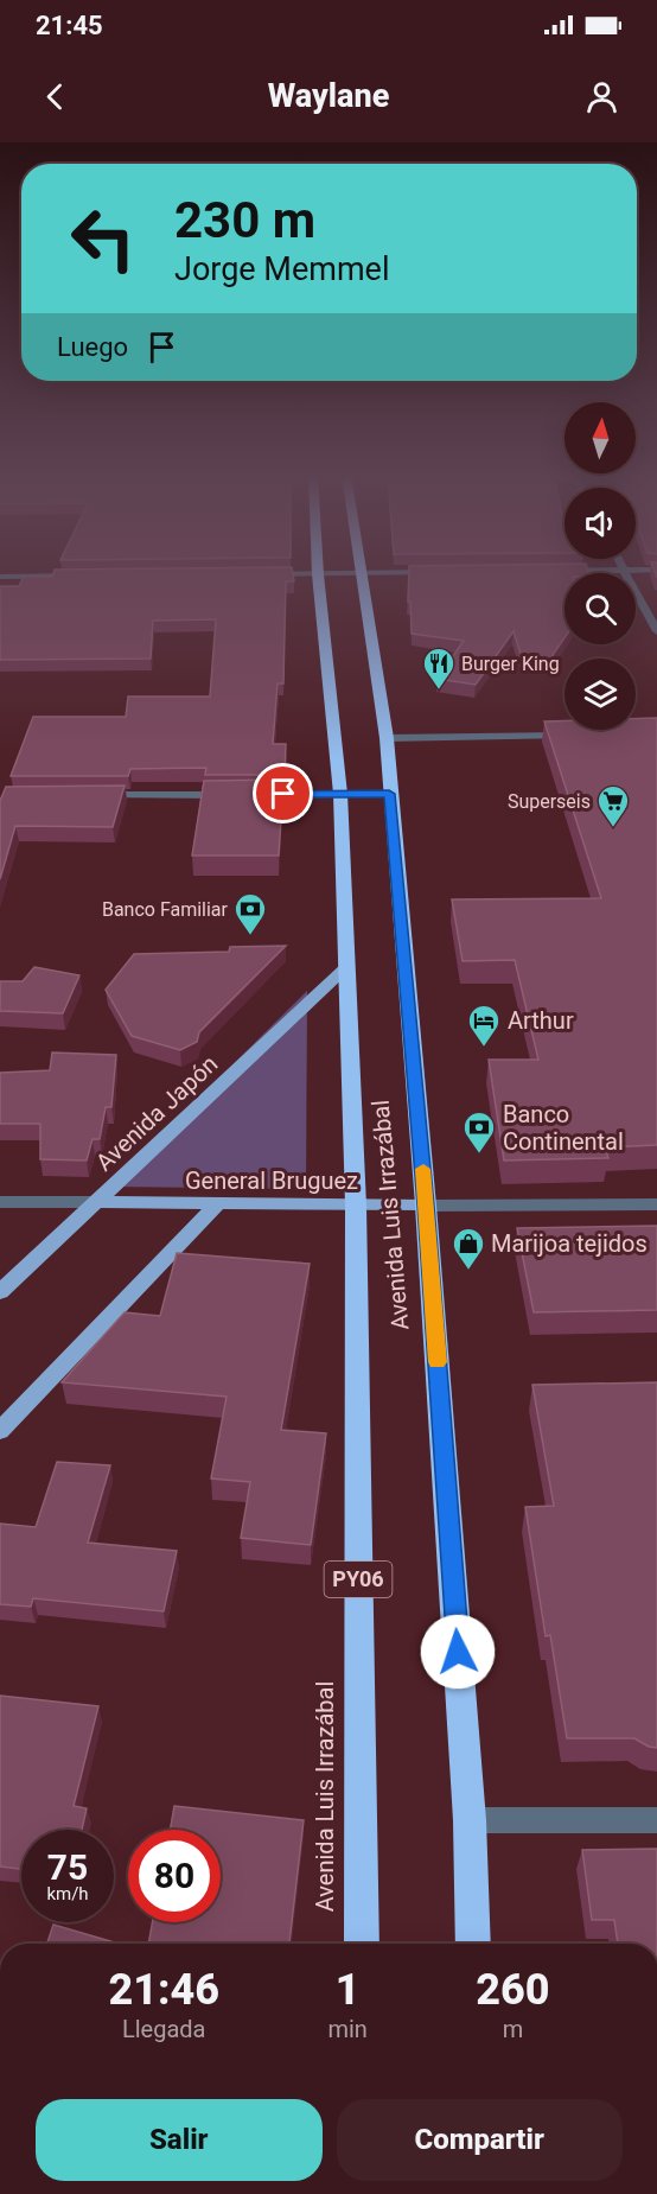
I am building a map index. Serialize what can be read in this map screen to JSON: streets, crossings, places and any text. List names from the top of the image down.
{
  "streets": {
    "highway": ["Avenida Luis Irrazábal", "PY06"],
    "main road": ["Avenida Japón", "General Bruguez"]
  },
  "crossings": [
    ["Avenida Japón", "General Bruguez"],
    ["Avenida Japón", "Avenida Luis Irrazábal"],
    ["General Bruguez", "Avenida Luis Irrazábal"],
    ["Avenida Luis Irrazábal", "PY06"]
  ],
  "places": {
    "restaurant": ["Burger King"],
    "supermarket": ["Superseis"],
    "bank": ["Banco Familiar", "Banco Continental"],
    "hotel": ["Arthur"],
    "shop": ["Marijoa tejidos"]
  },
  "north": "top",
  "page": {
    "status": "21:45",
    "header": "Waylane",
    "turn": ["230 m", "Jorge Memmel"],
    "then": "Luego",
    "speed": "75 km/h",
    "limit": "80",
    "eta": [
      "21:46",
      "Llegada",
      "1",
      "min",
      "260",
      "m"
    ],
    "buttons": ["Salir", "Compartir"]
  }
}
